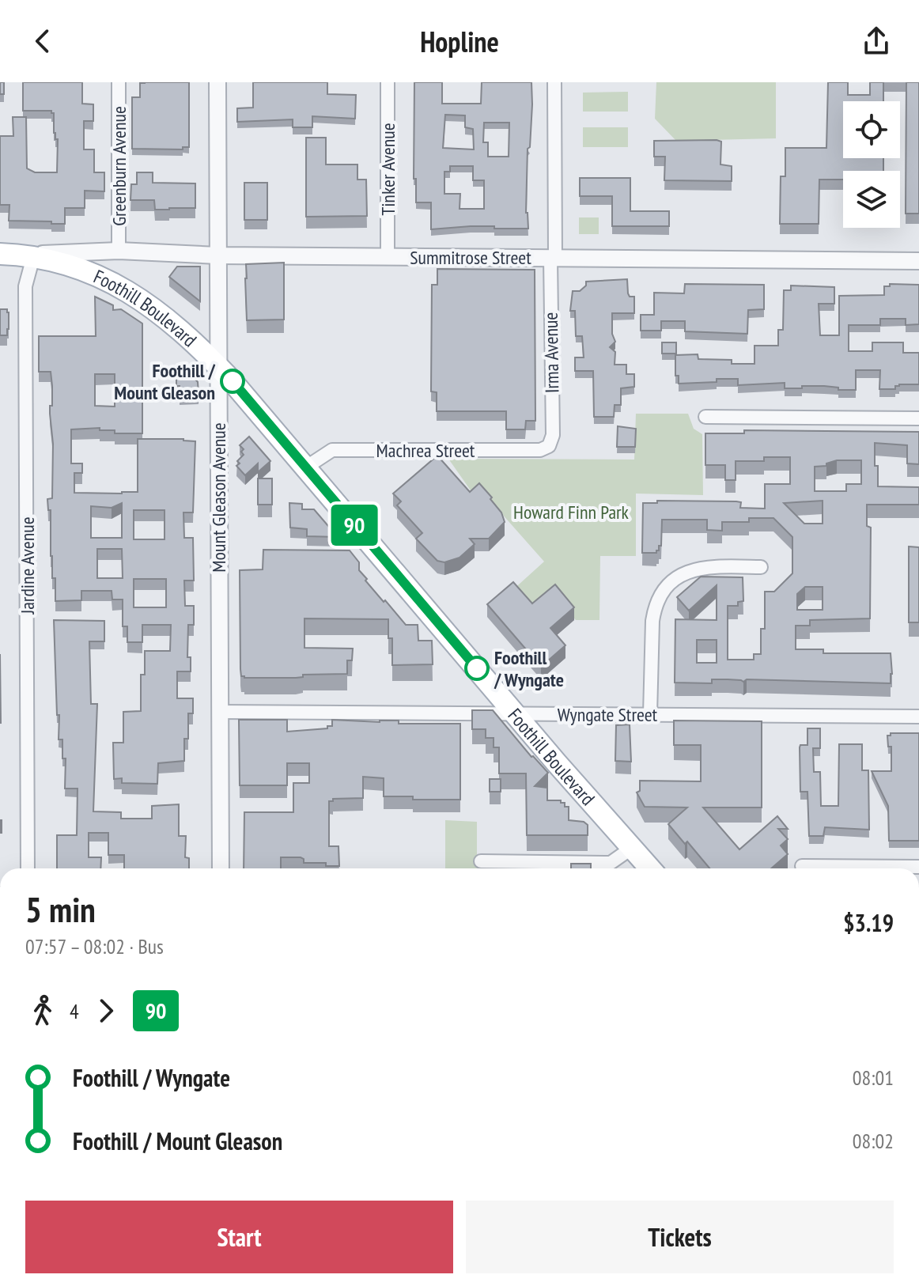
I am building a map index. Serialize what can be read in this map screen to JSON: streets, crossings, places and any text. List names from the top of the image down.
{
  "streets": {
    "main road": ["Foothill Boulevard"],
    "street": [
      "Greenburn Avenue",
      "Tinker Avenue",
      "Summitrose Street",
      "Irma Avenue",
      "Machrea Street",
      "Mount Gleason Avenue",
      "Jardine Avenue",
      "Wyngate Street"
    ]
  },
  "crossings": [
    ["Greenburn Avenue", "Summitrose Street"],
    ["Tinker Avenue", "Summitrose Street"],
    ["Summitrose Street", "Foothill Boulevard"],
    ["Summitrose Street", "Irma Avenue"],
    ["Summitrose Street", "Mount Gleason Avenue"],
    ["Summitrose Street", "Jardine Avenue"],
    ["Foothill Boulevard", "Machrea Street"],
    ["Foothill Boulevard", "Mount Gleason Avenue"],
    ["Foothill Boulevard", "Jardine Avenue"],
    ["Foothill Boulevard", "Wyngate Street"],
    ["Irma Avenue", "Machrea Street"],
    ["Mount Gleason Avenue", "Wyngate Street"]
  ],
  "parks": ["Howard Finn Park"],
  "places": ["Foothill / Mount Gleason", "Foothill / Wyngate"],
  "lines": ["bus line 90"],
  "page": {
    "header": "Hopline",
    "on_map": "90",
    "heading": ["5 min", "07:57 – 08:02 · Bus", "$3.19"],
    "legs": ["4", "90"],
    "list": [
      {
        "name": "Foothill / Wyngate",
        "value": "08:01"
      },
      {
        "name": "Foothill / Mount Gleason",
        "value": "08:02"
      }
    ],
    "buttons": ["Start", "Tickets"]
  }
}
